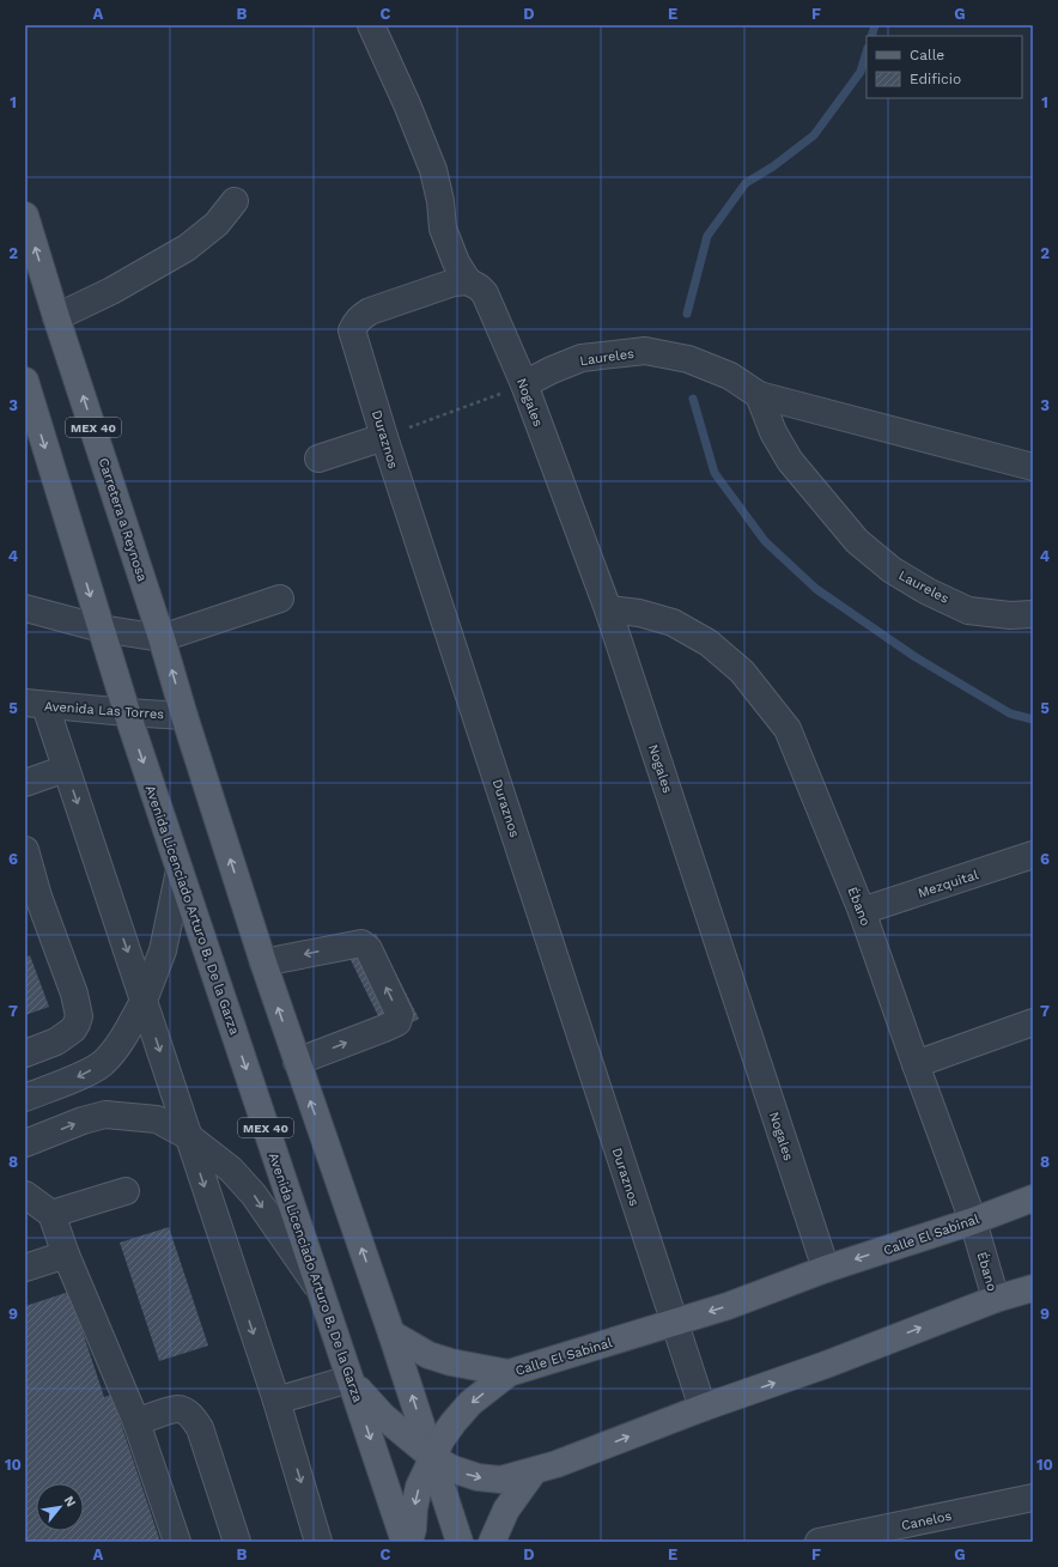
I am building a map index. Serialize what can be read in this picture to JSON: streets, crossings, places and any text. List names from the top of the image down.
{
  "streets": {
    "main road": [
      "MEX 40",
      "Carretera a Reynosa",
      "Avenida Licenciado Arturo B. De la Garza",
      "Calle El Sabinal"
    ],
    "street": [
      "Laureles",
      "Nogales",
      "Duraznos",
      "Avenida Las Torres",
      "Mezquital",
      "Ébano",
      "Canelos"
    ]
  },
  "crossings": [
    ["Laureles", "Nogales"],
    ["Nogales", "Duraznos"],
    ["Nogales", "Ébano"],
    ["Nogales", "Calle El Sabinal"],
    ["MEX 40", "Carretera a Reynosa"],
    ["MEX 40", "Avenida Las Torres"],
    ["MEX 40", "Avenida Licenciado Arturo B. De la Garza"],
    ["MEX 40", "Calle El Sabinal"],
    ["Duraznos", "Calle El Sabinal"],
    ["Carretera a Reynosa", "Avenida Las Torres"],
    ["Avenida Las Torres", "Avenida Licenciado Arturo B. De la Garza"],
    ["Mezquital", "Ébano"],
    ["Ébano", "Calle El Sabinal"]
  ],
  "legend": ["Calle", "Edificio"],
  "north": "top right",
  "grid": {
    "columns": [
      "A",
      "B",
      "C",
      "D",
      "E",
      "F",
      "G"
    ],
    "rows": [
      "1",
      "2",
      "3",
      "4",
      "5",
      "6",
      "7",
      "8",
      "9",
      "10"
    ]
  }
}
